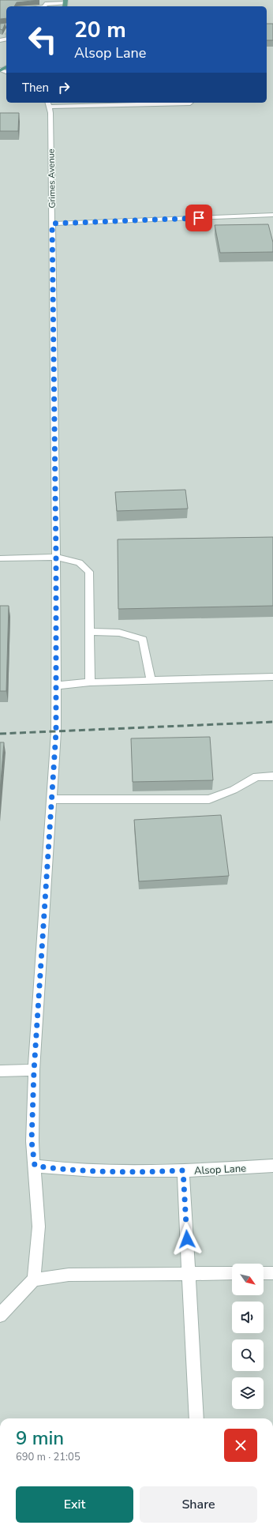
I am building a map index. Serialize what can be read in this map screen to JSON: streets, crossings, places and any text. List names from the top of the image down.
{
  "streets": {
    "street": ["Grimes Avenue", "Alsop Lane"]
  },
  "crossings": [
    ["Grimes Avenue", "Alsop Lane"]
  ],
  "north": "bottom right",
  "page": {
    "turn": ["20 m", "Alsop Lane"],
    "then": "Then",
    "heading": ["9 min", "690 m · 21:05"],
    "buttons": ["Exit", "Share"]
  }
}
